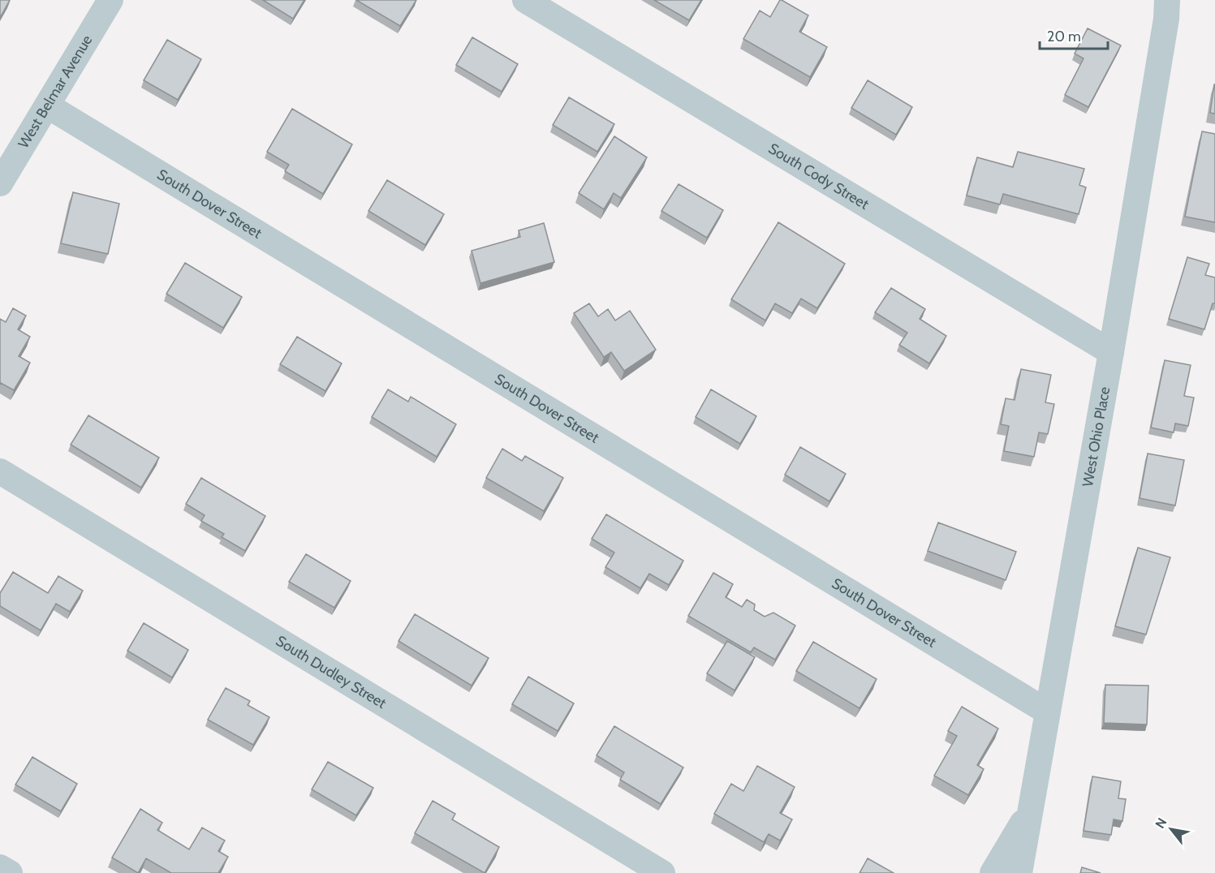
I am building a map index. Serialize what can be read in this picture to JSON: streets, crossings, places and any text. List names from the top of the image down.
{
  "streets": {
    "street": [
      "West Belmar Avenue",
      "South Cody Street",
      "South Dover Street",
      "West Ohio Place",
      "South Dudley Street"
    ]
  },
  "crossings": [
    ["West Belmar Avenue", "South Dover Street"],
    ["South Cody Street", "West Ohio Place"],
    ["South Dover Street", "West Ohio Place"]
  ],
  "scale_bar": "20 m",
  "north": "top left"
}
